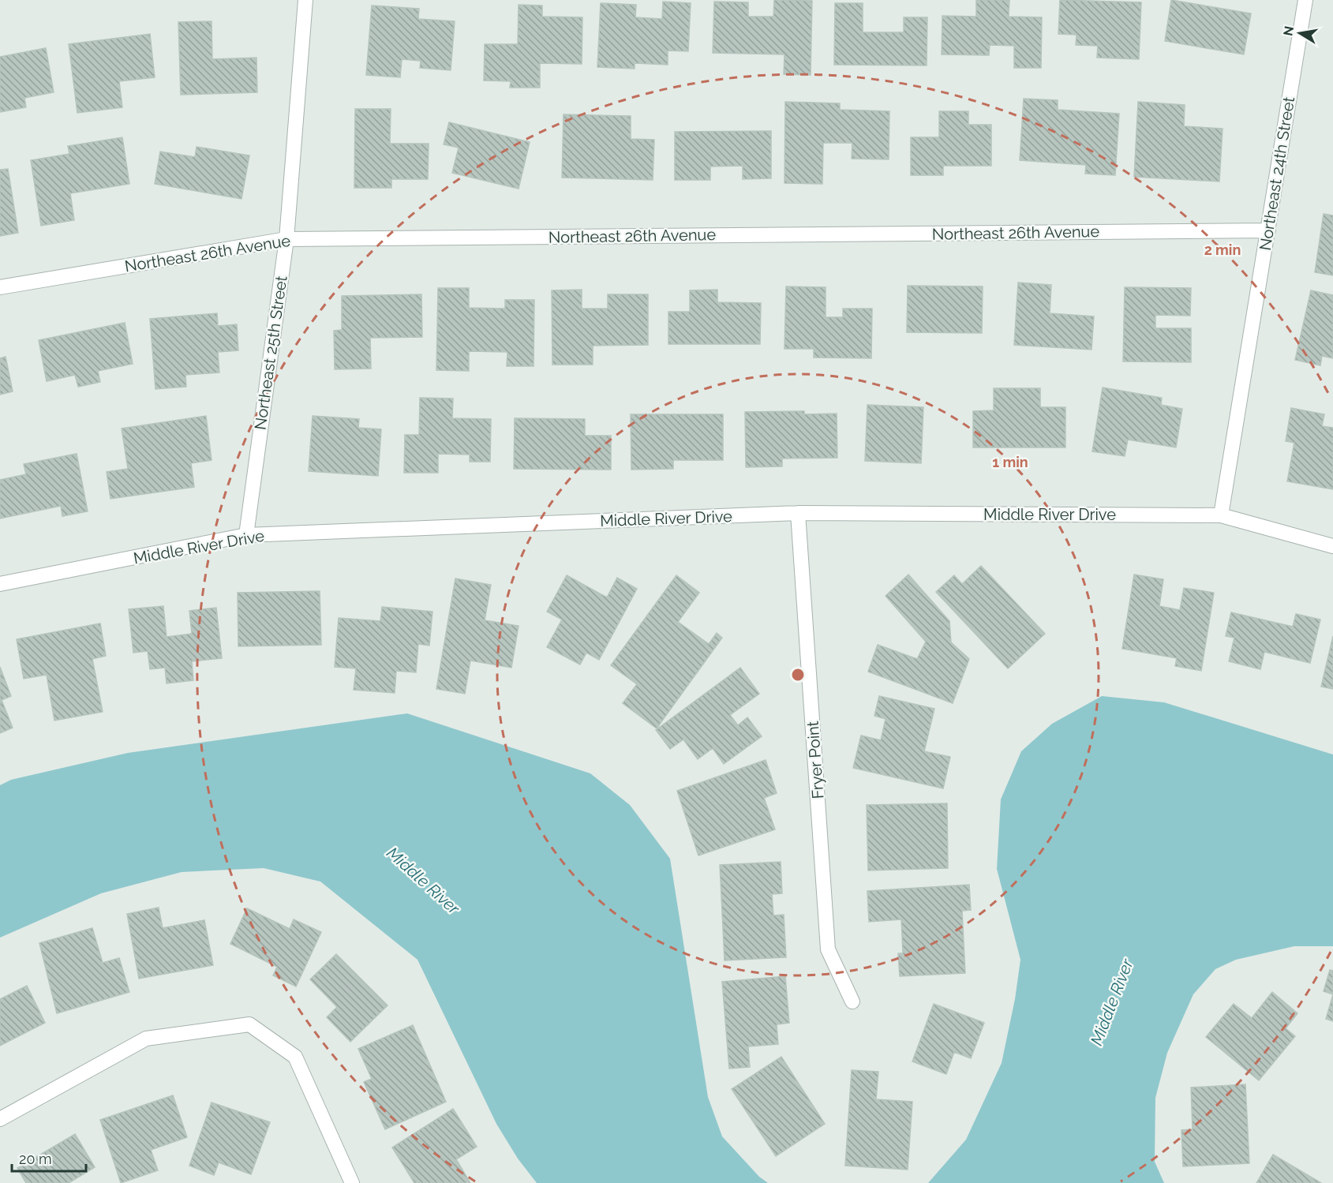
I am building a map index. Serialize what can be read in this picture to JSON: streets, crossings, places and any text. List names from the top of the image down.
{
  "streets": {
    "street": [
      "Northeast 24th Street",
      "Northeast 26th Avenue",
      "Northeast 25th Street",
      "Middle River Drive",
      "Fryer Point"
    ]
  },
  "crossings": [
    ["Northeast 24th Street", "Northeast 26th Avenue"],
    ["Northeast 24th Street", "Middle River Drive"],
    ["Northeast 26th Avenue", "Northeast 25th Street"],
    ["Northeast 25th Street", "Middle River Drive"],
    ["Middle River Drive", "Fryer Point"]
  ],
  "water": ["Middle River"],
  "scale_bar": "20 m",
  "north": "left",
  "rings": ["2 min", "1 min"]
}
